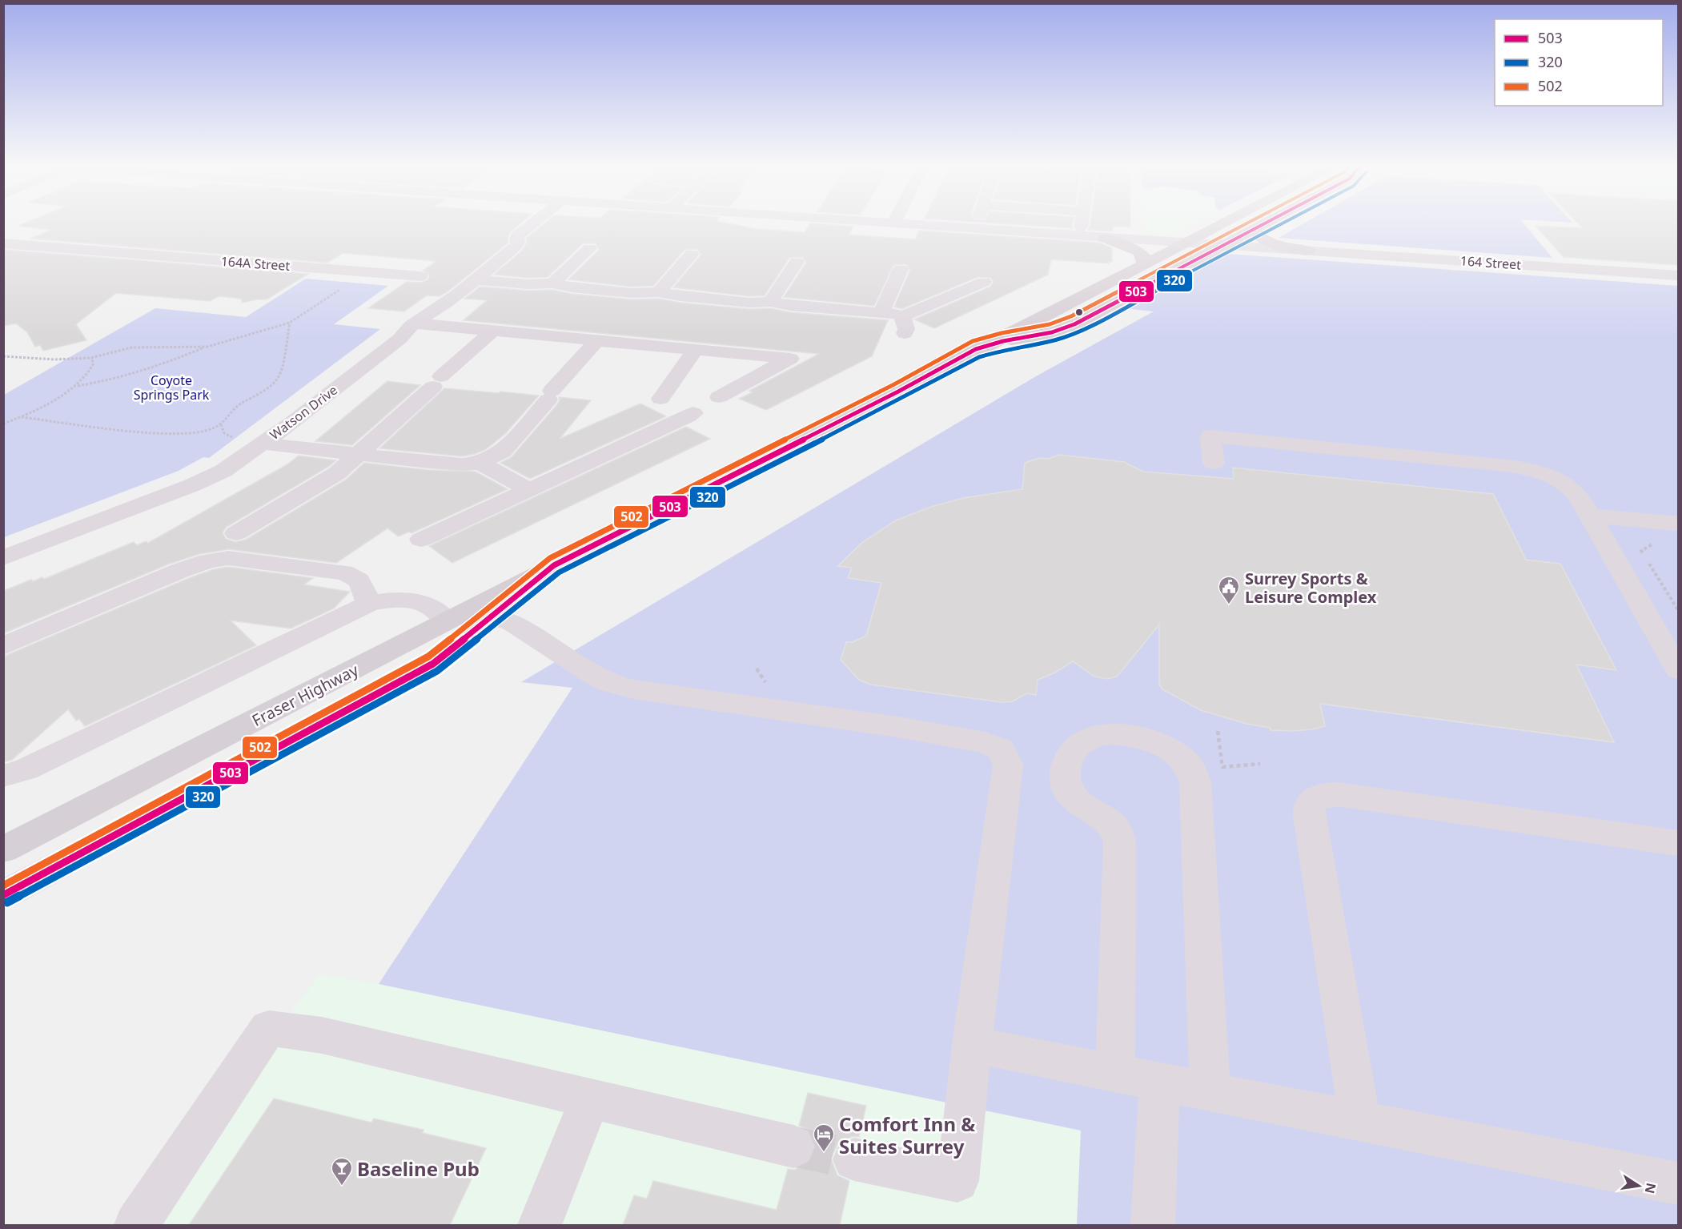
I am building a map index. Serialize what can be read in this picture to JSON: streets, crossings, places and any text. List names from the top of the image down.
{
  "streets": {
    "main road": ["Fraser Highway"],
    "street": ["164 Street", "164A Street", "Watson Drive"]
  },
  "crossings": [
    ["164 Street", "Fraser Highway"]
  ],
  "parks": ["Coyote Springs Park"],
  "places": {
    "public building": ["Surrey Sports & Leisure Complex"],
    "hotel": ["Comfort Inn & Suites Surrey"],
    "bar": ["Baseline Pub"]
  },
  "lines": ["transit line 503", "transit line 320", "transit line 502"],
  "legend": ["503", "320", "502"],
  "north": "right"
}
